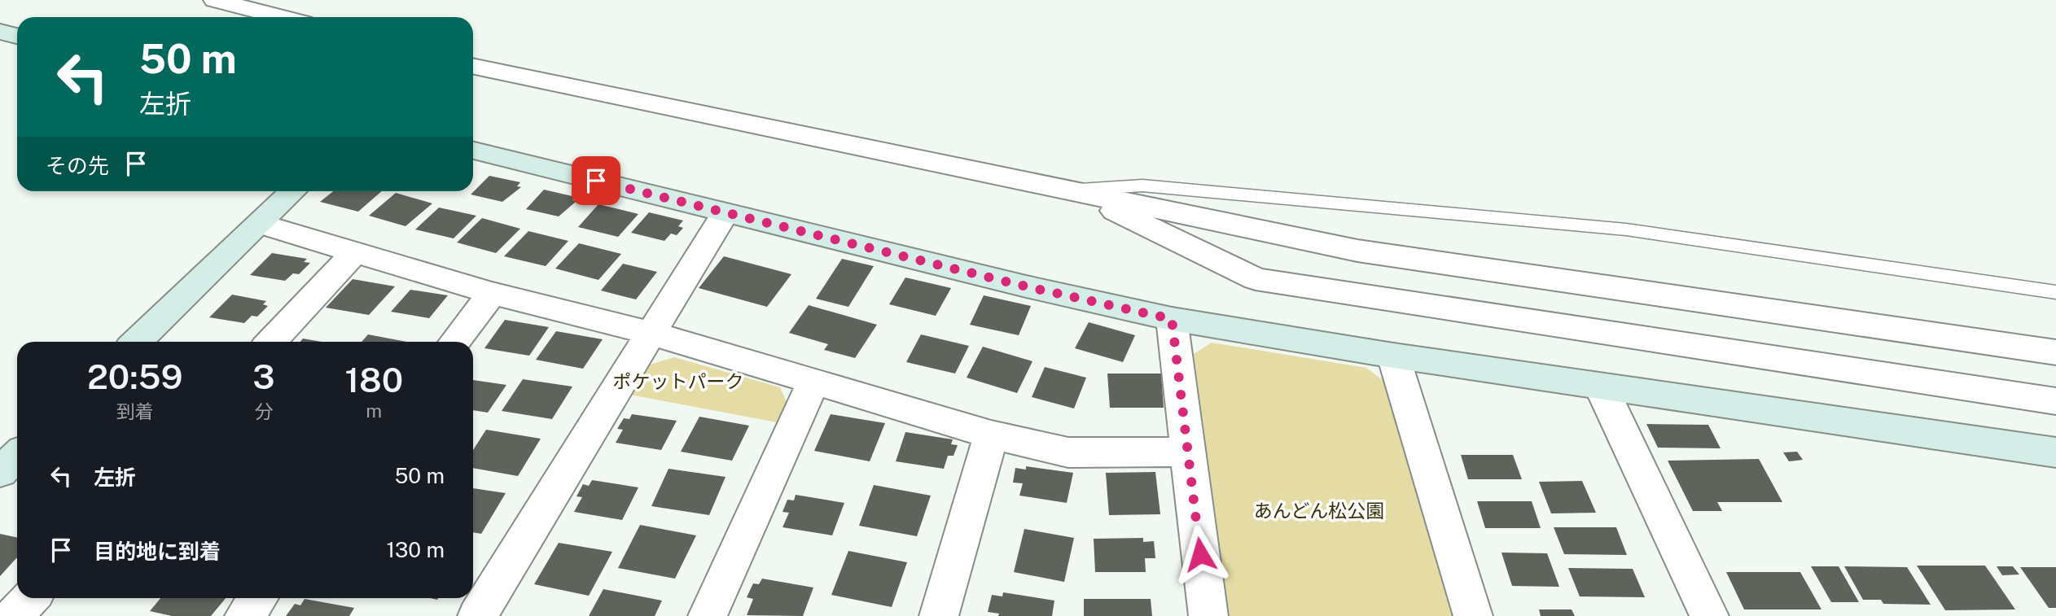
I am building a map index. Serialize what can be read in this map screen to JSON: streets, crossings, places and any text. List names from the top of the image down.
{
  "parks": ["ポケットパーク", "あんどん松公園"],
  "page": {
    "turn": ["50 m", "左折"],
    "then": "その先",
    "eta": [
      "20:59",
      "到着",
      "3",
      "分",
      "180",
      "m"
    ],
    "list": [
      {
        "name": "左折",
        "value": "50 m"
      },
      {
        "name": "目的地に到着",
        "value": "130 m"
      }
    ]
  }
}
